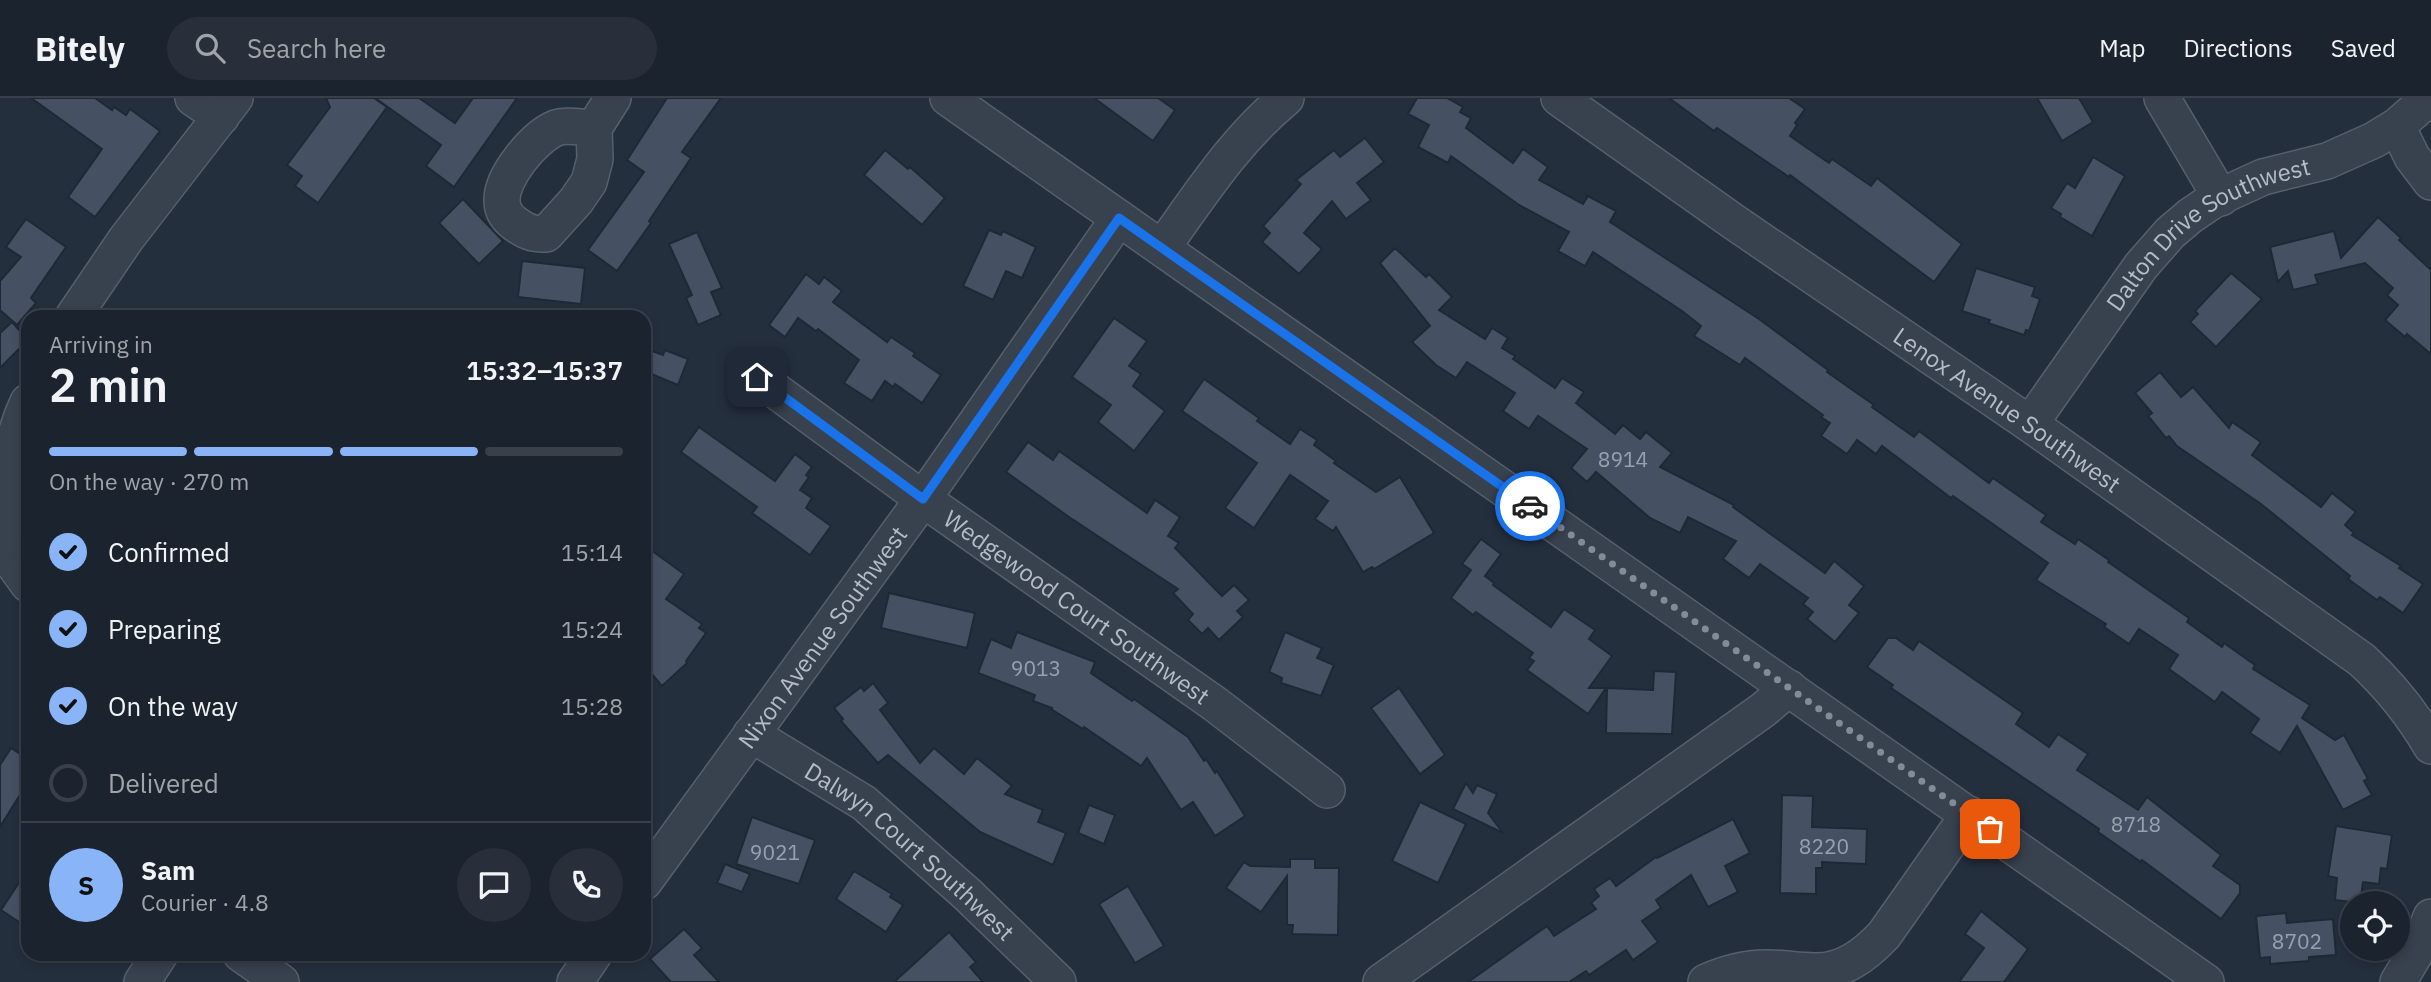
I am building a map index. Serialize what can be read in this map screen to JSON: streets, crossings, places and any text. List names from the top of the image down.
{
  "streets": {
    "street": [
      "Dalton Drive Southwest",
      "Lenox Avenue Southwest",
      "Wedgewood Court Southwest",
      "Nixon Avenue Southwest",
      "Dalwyn Court Southwest"
    ]
  },
  "crossings": [
    ["Dalton Drive Southwest", "Lenox Avenue Southwest"],
    ["Wedgewood Court Southwest", "Nixon Avenue Southwest"],
    ["Nixon Avenue Southwest", "Dalwyn Court Southwest"]
  ],
  "house_numbers": [
    "8914",
    "9013",
    "8718",
    "8220",
    "9021",
    "8702"
  ],
  "page": {
    "header": "Bitely",
    "search": "Search here",
    "nav": ["Map", "Directions", "Saved"],
    "heading": ["2 min", "Arriving in", "15:32–15:37"],
    "panel": ["Sam", "Courier · 4.8"],
    "bar": "On the way · 270 m",
    "list": [
      ["Confirmed", "15:14"],
      ["Preparing", "15:24"],
      ["On the way", "15:28"],
      "Delivered"
    ],
    "round": "S"
  }
}
